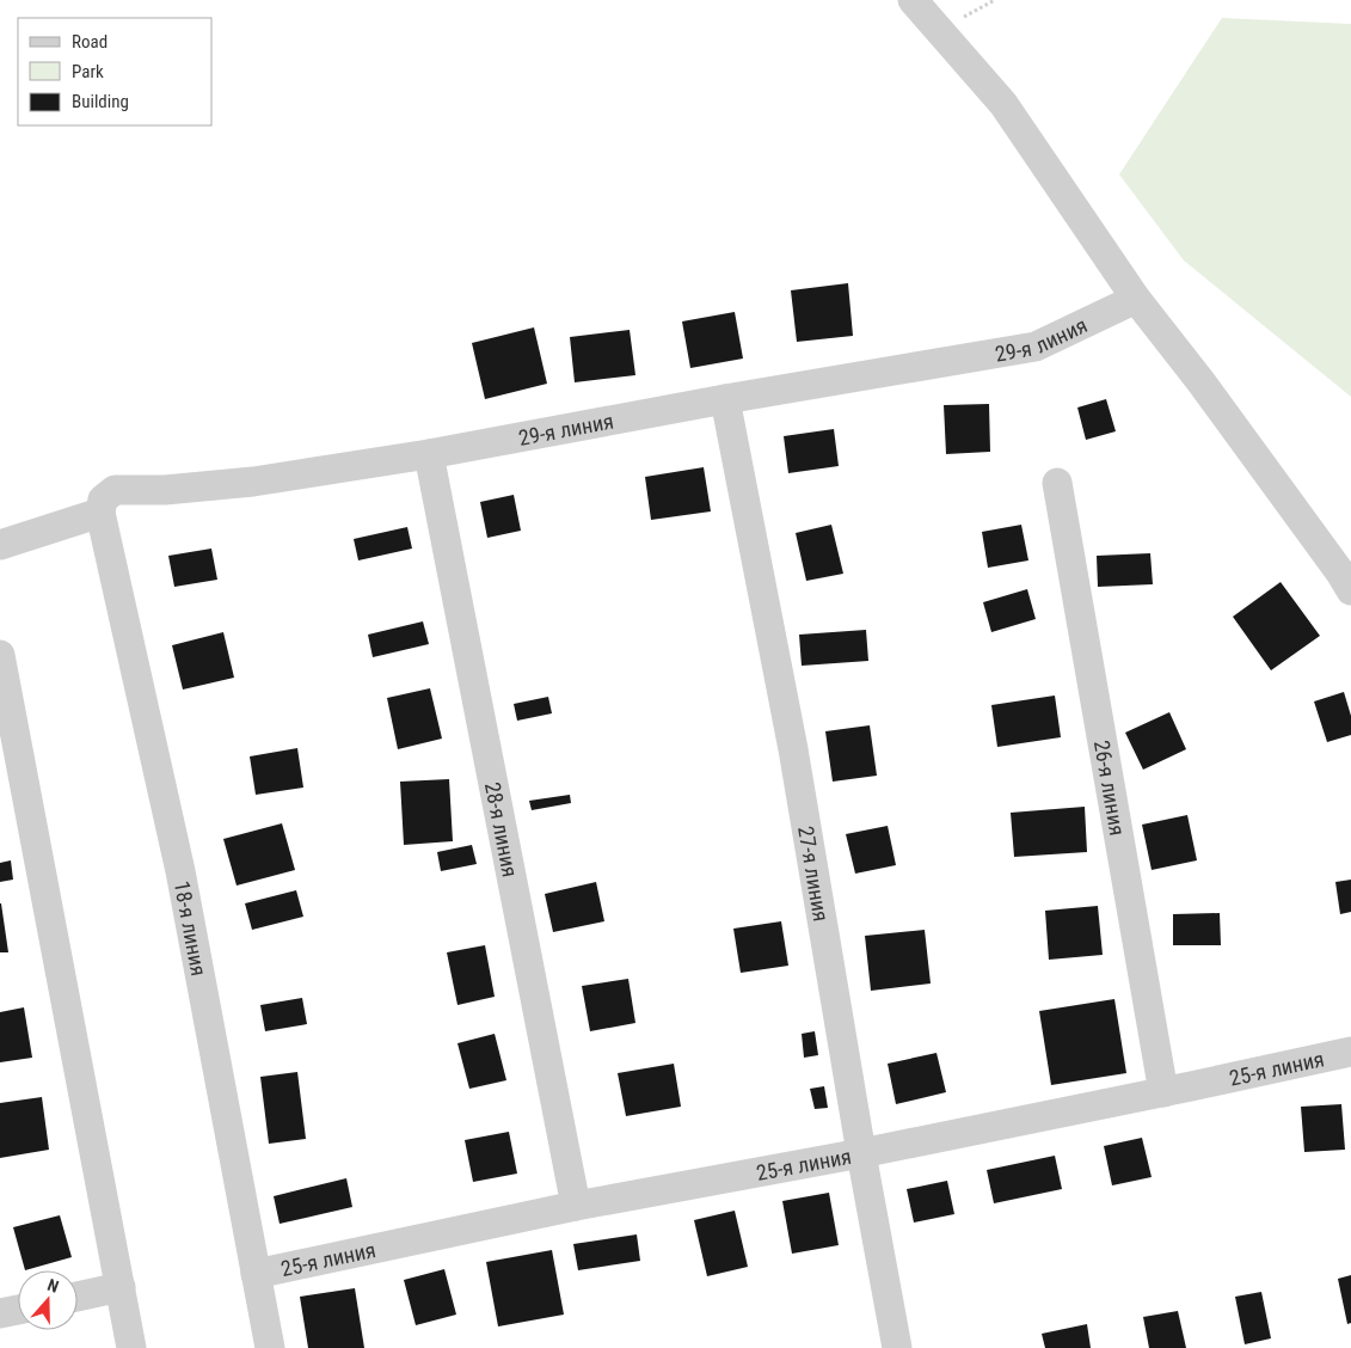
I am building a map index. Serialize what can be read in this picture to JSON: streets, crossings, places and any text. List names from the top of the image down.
{
  "streets": {
    "street": [
      "29-я линия",
      "26-я линия",
      "28-я линия",
      "27-я линия",
      "18-я линия",
      "25-я линия"
    ]
  },
  "crossings": [
    ["29-я линия", "28-я линия"],
    ["29-я линия", "27-я линия"],
    ["29-я линия", "18-я линия"],
    ["26-я линия", "25-я линия"],
    ["28-я линия", "25-я линия"],
    ["27-я линия", "25-я линия"],
    ["18-я линия", "25-я линия"]
  ],
  "legend": ["Road", "Park", "Building"],
  "north": "top"
}
